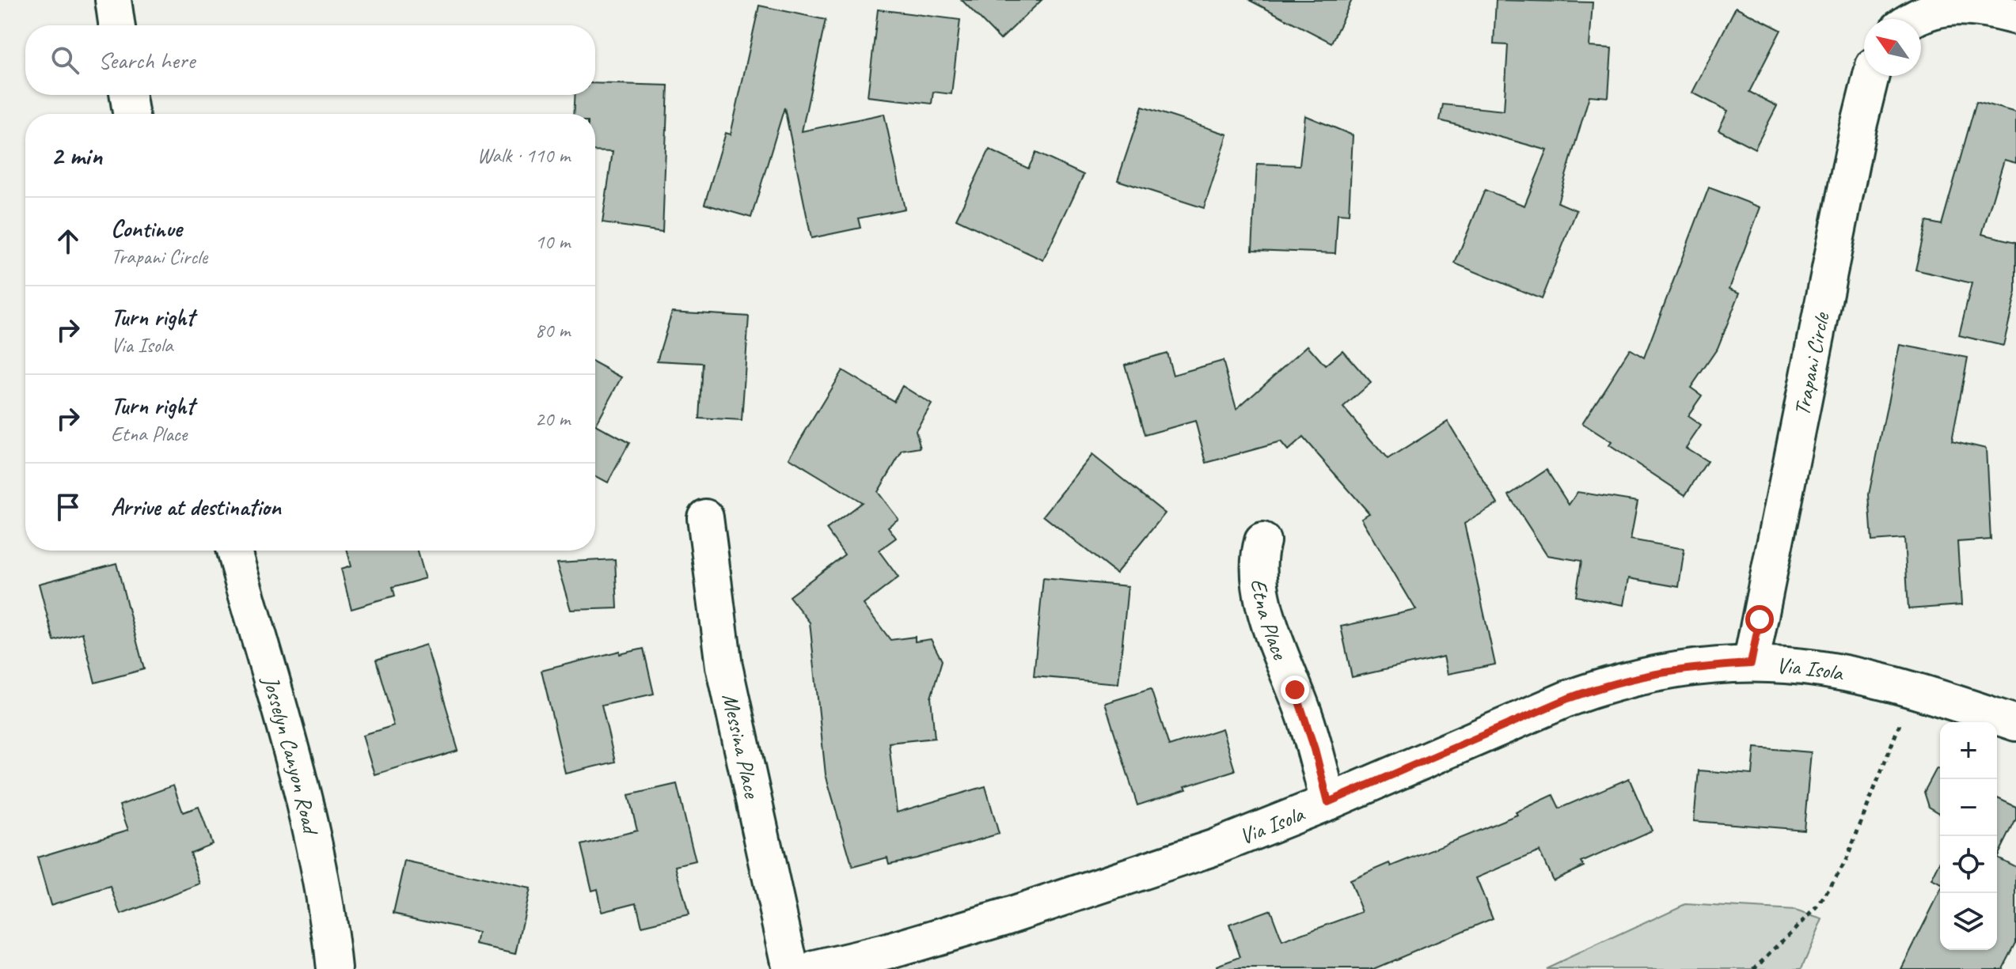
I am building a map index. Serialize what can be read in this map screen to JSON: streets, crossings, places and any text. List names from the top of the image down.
{
  "streets": {
    "street": [
      "Trapani Circle",
      "Etna Place",
      "Via Isola",
      "Messina Place",
      "Josselyn Canyon Road"
    ]
  },
  "crossings": [
    ["Trapani Circle", "Via Isola"],
    ["Etna Place", "Via Isola"]
  ],
  "north": "top left",
  "page": {
    "search": "Search here",
    "heading": ["2 min", "Walk · 110 m"],
    "list": [
      ["Continue", "Trapani Circle", "10 m"],
      ["Turn right", "Via Isola", "80 m"],
      ["Turn right", "Etna Place", "20 m"],
      "Arrive at destination"
    ],
    "map_buttons": ["+", "−"]
  }
}
